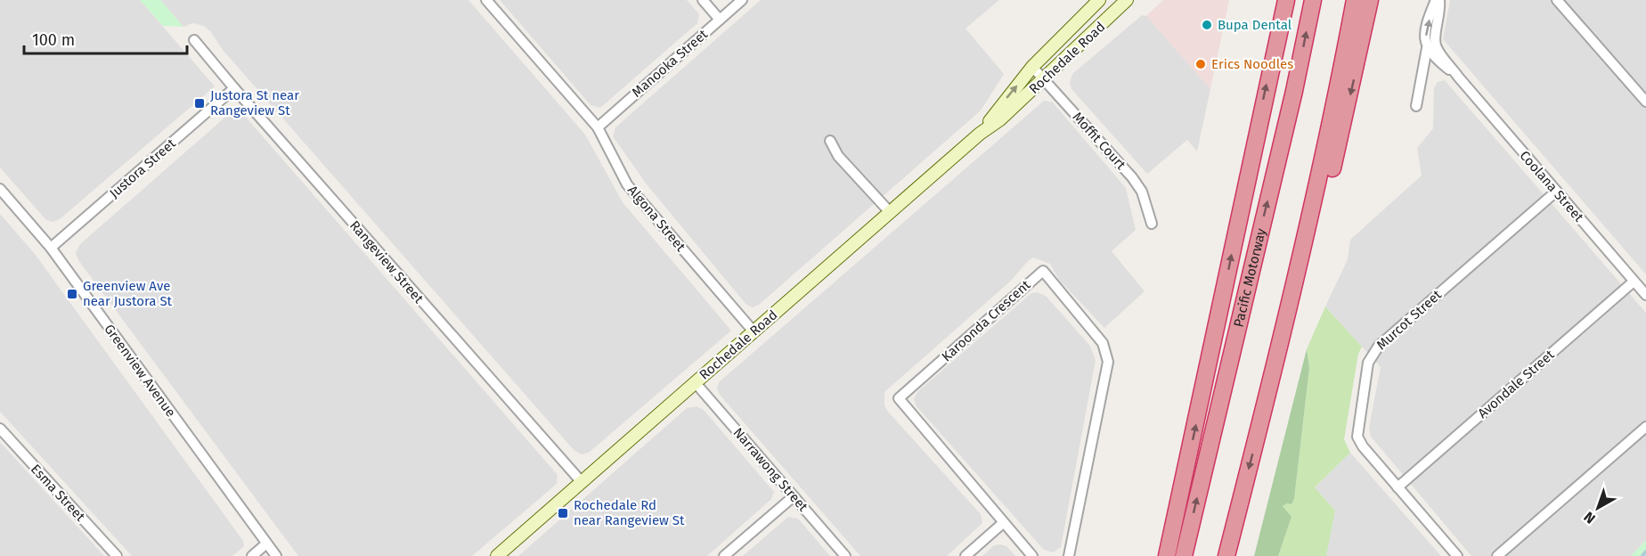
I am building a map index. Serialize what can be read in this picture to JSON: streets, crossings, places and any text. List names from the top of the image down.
{
  "streets": {
    "highway": ["Pacific Motorway"],
    "main road": ["Rochedale Road"],
    "street": [
      "Manooka Street",
      "Moffit Court",
      "Justora Street",
      "Coolana Street",
      "Algona Street",
      "Rangeview Street",
      "Murcot Street",
      "Karoonda Crescent",
      "Greenview Avenue",
      "Avondale Street",
      "Narrawong Street",
      "Esma Street"
    ]
  },
  "crossings": [
    ["Rochedale Road", "Moffit Court"],
    ["Rochedale Road", "Algona Street"],
    ["Rochedale Road", "Rangeview Street"],
    ["Rochedale Road", "Narrawong Street"],
    ["Manooka Street", "Algona Street"],
    ["Justora Street", "Rangeview Street"],
    ["Justora Street", "Greenview Avenue"],
    ["Coolana Street", "Murcot Street"],
    ["Coolana Street", "Avondale Street"],
    ["Murcot Street", "Avondale Street"]
  ],
  "places": {
    "other": ["Bupa Dental", "Erics Noodles"],
    "transit": ["Justora St near Rangeview St", "Greenview Ave near Justora St", "Rochedale Rd near Rangeview St"]
  },
  "scale_bar": "100 m",
  "north": "bottom left"
}
